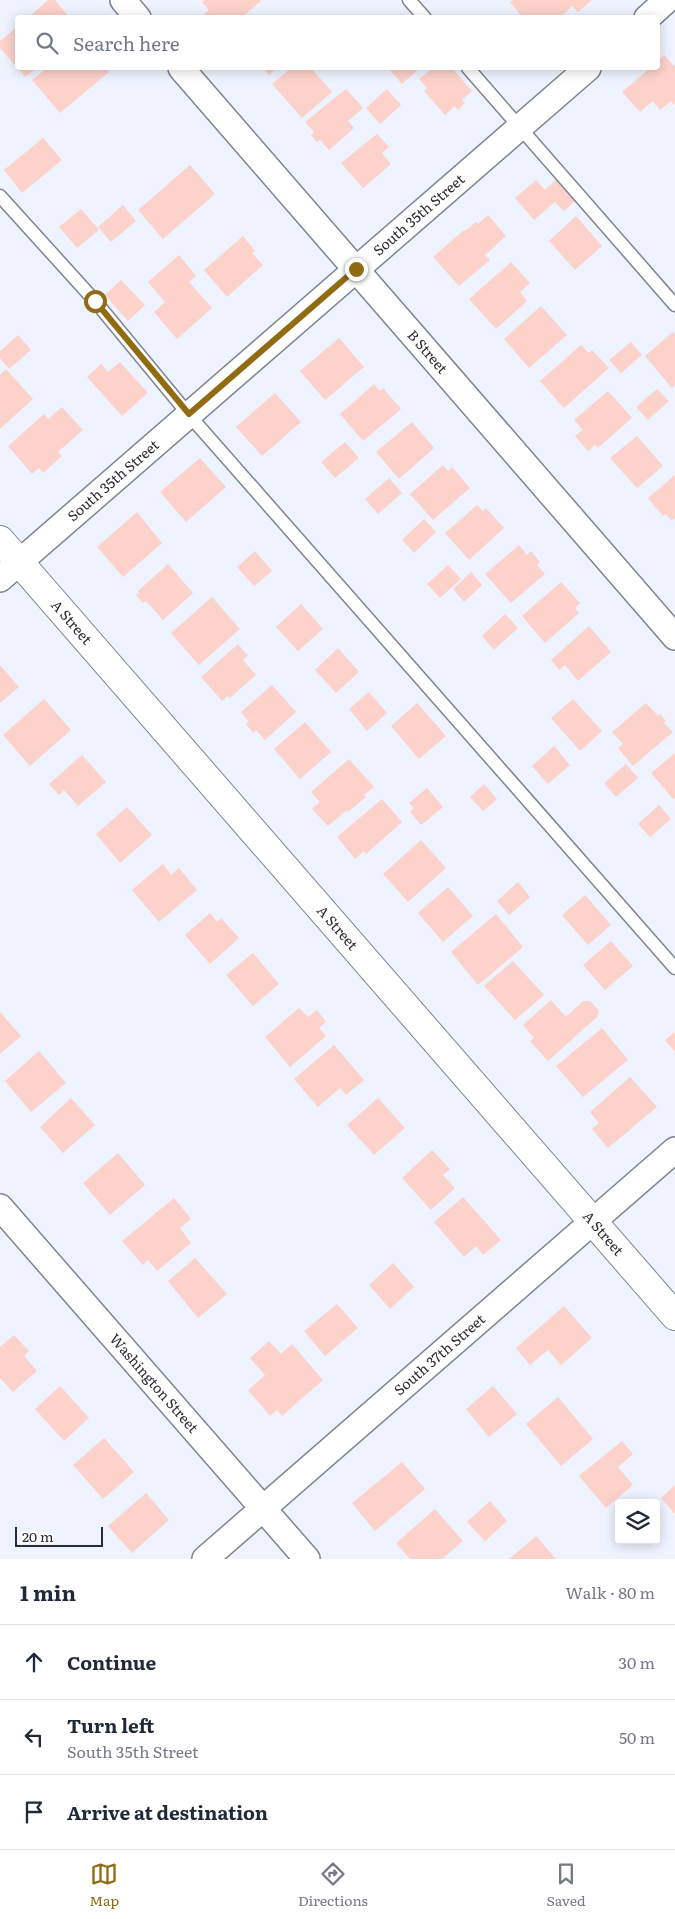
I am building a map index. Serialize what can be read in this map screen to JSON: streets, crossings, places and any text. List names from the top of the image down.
{
  "streets": {
    "main road": ["A Street"],
    "street": [
      "South 35th Street",
      "B Street",
      "South 37th Street",
      "Washington Street"
    ]
  },
  "crossings": [
    ["South 35th Street", "B Street"],
    ["South 35th Street", "A Street"],
    ["A Street", "South 37th Street"],
    ["South 37th Street", "Washington Street"]
  ],
  "scale_bar": "20 m",
  "page": {
    "search": "Search here",
    "scale": "20 m",
    "heading": ["1 min", "Walk · 80 m"],
    "list": [
      ["Continue", "30 m"],
      ["Turn left", "South 35th Street", "50 m"],
      "Arrive at destination"
    ],
    "nav": ["Map", "Directions", "Saved"]
  }
}
